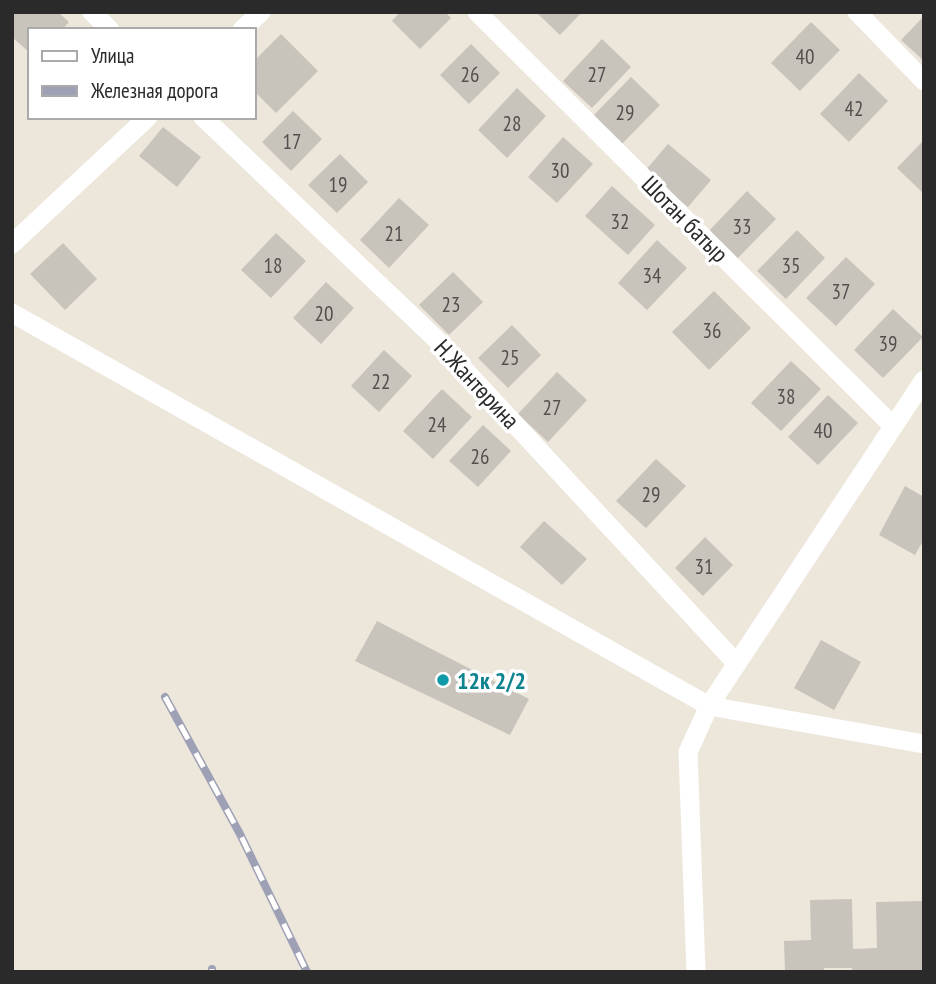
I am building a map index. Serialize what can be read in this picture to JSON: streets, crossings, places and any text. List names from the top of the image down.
{
  "streets": {
    "street": ["Шотан батыр", "Н.Жантөрина"]
  },
  "places": ["12к 2/2"],
  "house_numbers": [
    "40",
    "26",
    "27",
    "42",
    "29",
    "28",
    "17",
    "30",
    "19",
    "32",
    "33",
    "21",
    "18",
    "35",
    "34",
    "37",
    "23",
    "20",
    "36",
    "39",
    "25",
    "22",
    "38",
    "27",
    "24",
    "40",
    "26",
    "29",
    "31"
  ],
  "legend": ["Улица", "Железная дорога"]
}
